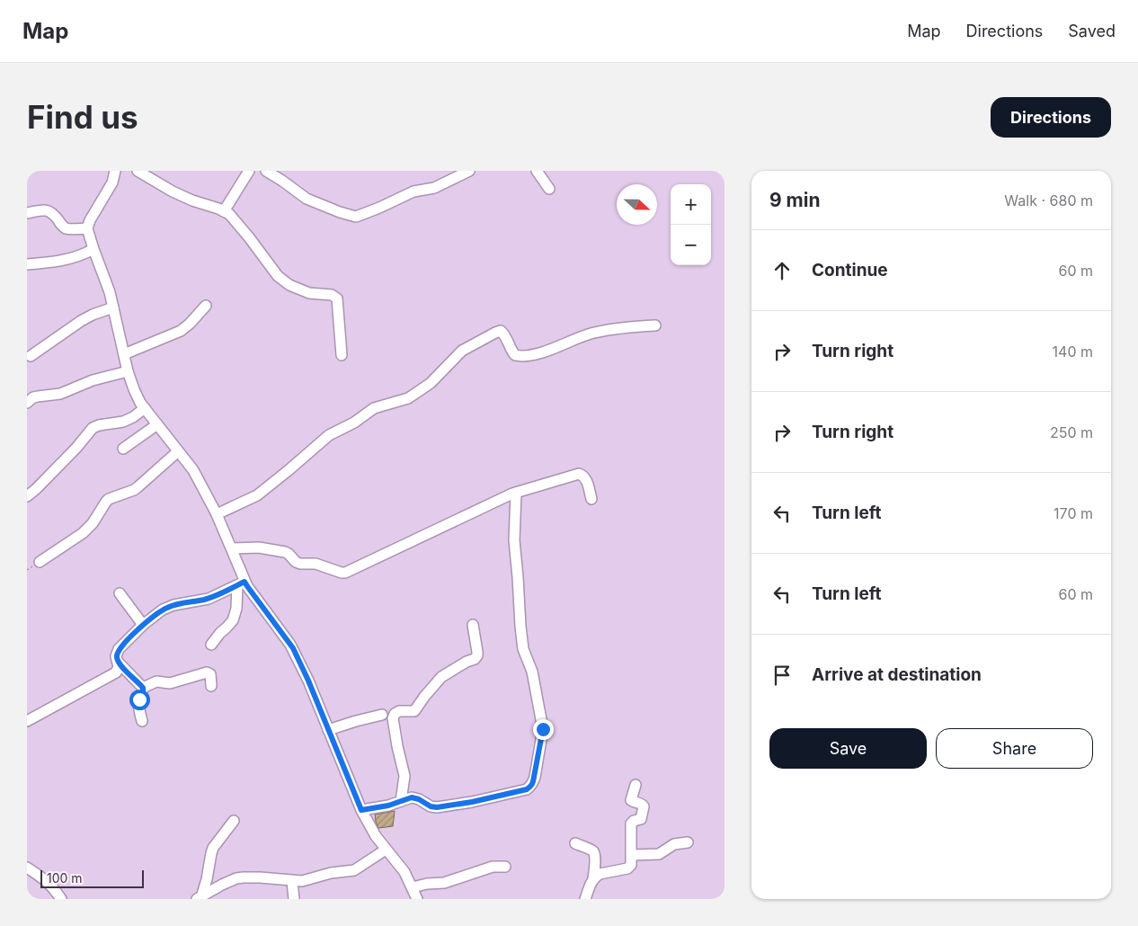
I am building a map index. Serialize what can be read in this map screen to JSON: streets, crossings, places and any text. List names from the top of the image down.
{
  "scale_bar": "100 m",
  "north": "right",
  "page": {
    "header": "Map",
    "nav": ["Map", "Directions", "Saved"],
    "buttons": [
      "Directions",
      ["Save", "Share"]
    ],
    "title": "Find us",
    "heading": ["9 min", "Walk · 680 m"],
    "map_buttons": ["+", "−"],
    "list": [
      ["Continue", "60 m"],
      ["Turn right", "140 m"],
      ["Turn right", "250 m"],
      ["Turn left", "170 m"],
      ["Turn left", "60 m"],
      "Arrive at destination"
    ],
    "scale": "100 m"
  }
}
